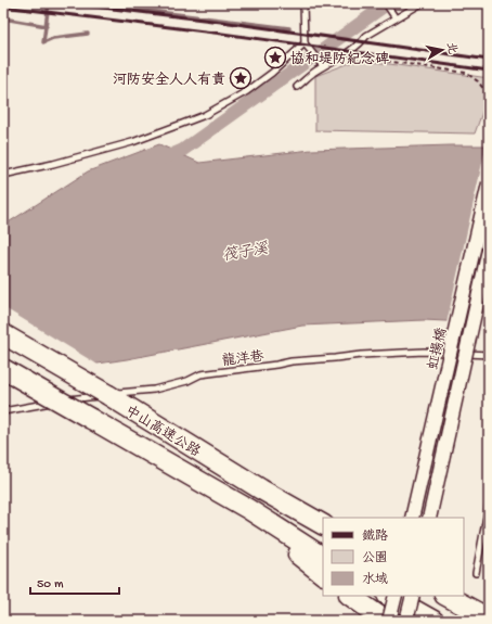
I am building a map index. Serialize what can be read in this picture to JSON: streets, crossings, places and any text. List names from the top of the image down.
{
  "streets": {
    "highway": ["中山高速公路"],
    "street": ["虹揚橋"],
    "lane": ["龍洋巷"]
  },
  "water": ["筏子溪"],
  "places": {
    "place": ["協和堤防紀念碑", "河防安全人人有責"]
  },
  "legend": ["鐵路", "公園", "水域"],
  "scale_bar": "50 m",
  "north": "right"
}
